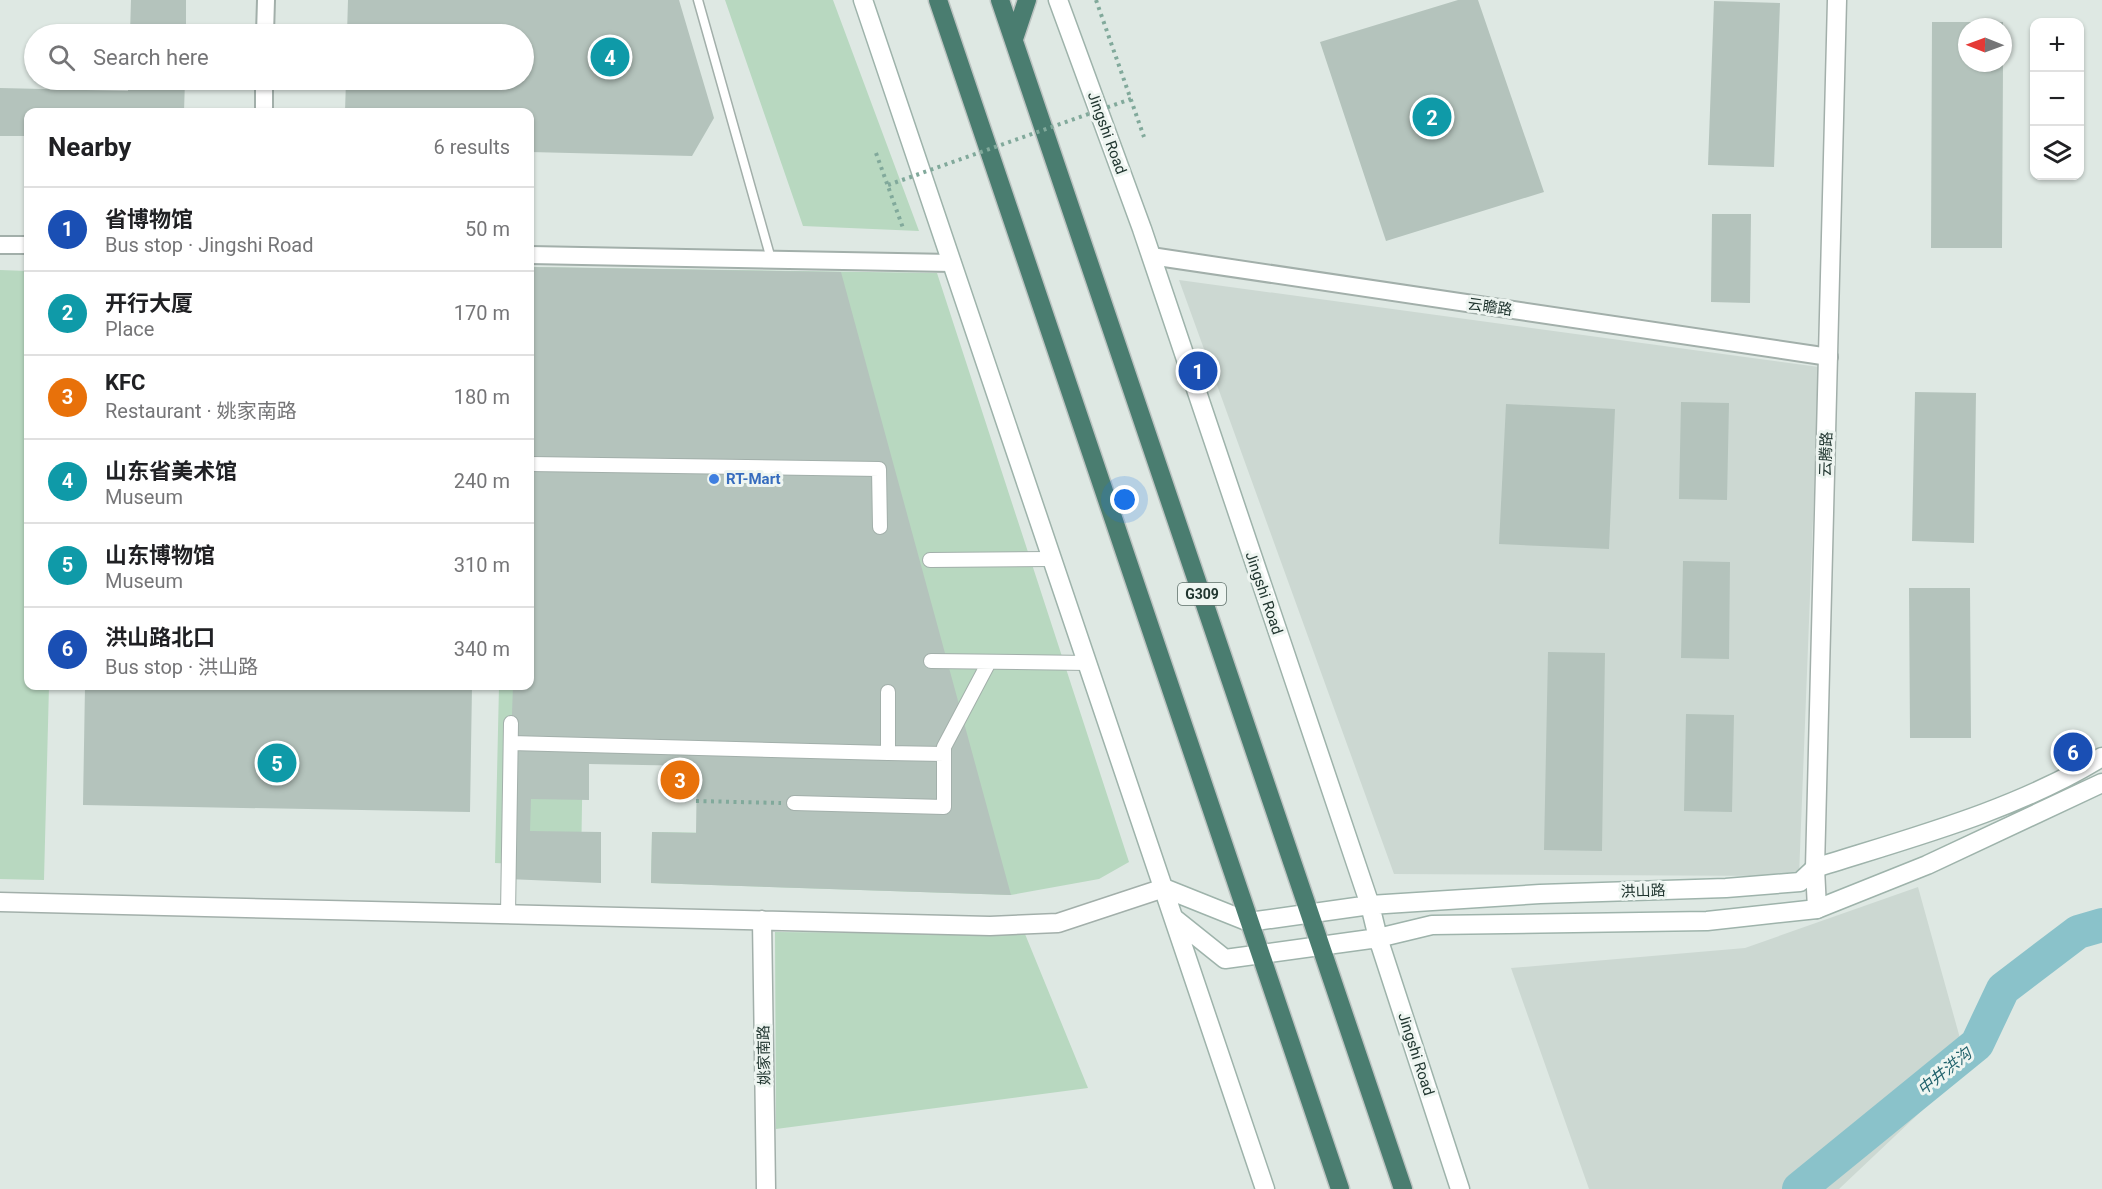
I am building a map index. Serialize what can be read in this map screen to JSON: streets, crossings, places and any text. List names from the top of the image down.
{
  "streets": {
    "highway": ["G309"],
    "main road": [
      "Jingshi Road",
      "云腾路",
      "洪山路",
      "姚家南路"
    ],
    "street": ["云瞻路"]
  },
  "crossings": [
    ["Jingshi Road", "云瞻路"],
    ["Jingshi Road", "洪山路"],
    ["云瞻路", "云腾路"],
    ["云腾路", "洪山路"],
    ["G309", "洪山路"]
  ],
  "water": ["中井洪沟"],
  "places": ["RT-Mart"],
  "north": "left",
  "page": {
    "map_buttons": ["+", "−"],
    "search": "Search here",
    "pins": [
      "4",
      "2",
      "1",
      "6",
      "5",
      "3"
    ],
    "heading": ["Nearby", "6 results"],
    "list": [
      {
        "mark": "1",
        "name": "省博物馆",
        "note": "Bus stop · Jingshi Road",
        "value": "50 m"
      },
      {
        "mark": "2",
        "name": "开行大厦",
        "note": "Place",
        "value": "170 m"
      },
      {
        "mark": "3",
        "name": "KFC",
        "note": "Restaurant · 姚家南路",
        "value": "180 m"
      },
      {
        "mark": "4",
        "name": "山东省美术馆",
        "note": "Museum",
        "value": "240 m"
      },
      {
        "mark": "5",
        "name": "山东博物馆",
        "note": "Museum",
        "value": "310 m"
      },
      {
        "mark": "6",
        "name": "洪山路北口",
        "note": "Bus stop · 洪山路",
        "value": "340 m"
      }
    ]
  }
}
